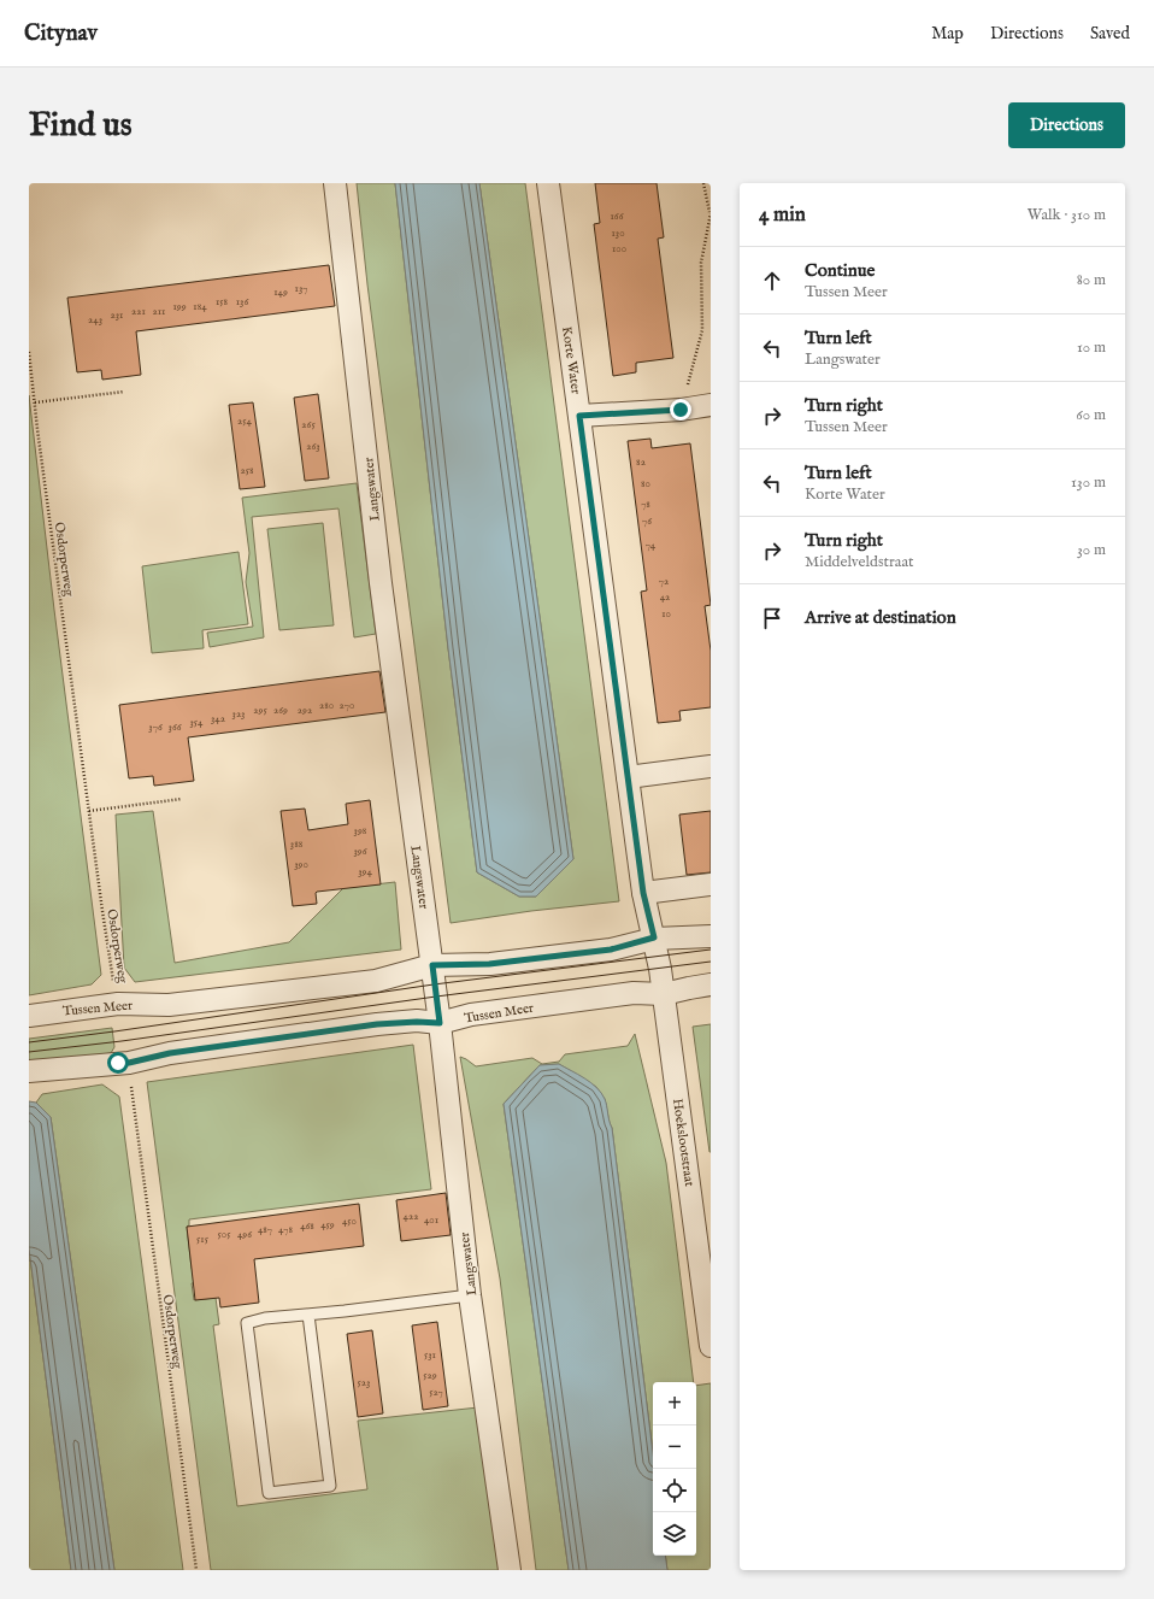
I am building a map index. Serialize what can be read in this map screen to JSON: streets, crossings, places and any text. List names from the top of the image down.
{
  "streets": {
    "street": [
      "Korte Water",
      "Langswater",
      "Tussen Meer",
      "Hoekslootstraat"
    ],
    "path": ["Osdorperweg"]
  },
  "crossings": [
    ["Korte Water", "Tussen Meer"],
    ["Korte Water", "Hoekslootstraat"],
    ["Langswater", "Tussen Meer"],
    ["Osdorperweg", "Tussen Meer"],
    ["Tussen Meer", "Hoekslootstraat"]
  ],
  "house_numbers": [
    "166",
    "130",
    "100",
    "137",
    "149",
    "158",
    "136",
    "199",
    "184",
    "221",
    "211",
    "231",
    "243",
    "254",
    "265",
    "263",
    "82",
    "258",
    "80",
    "78",
    "76",
    "74",
    "72",
    "42",
    "10",
    "280",
    "270",
    "295",
    "269",
    "292",
    "323",
    "342",
    "354",
    "376",
    "366",
    "398",
    "388",
    "396",
    "390",
    "394",
    "422",
    "401",
    "450",
    "459",
    "468",
    "487",
    "478",
    "505",
    "496",
    "515",
    "531",
    "529",
    "523",
    "527"
  ],
  "page": {
    "header": "Citynav",
    "nav": ["Map", "Directions", "Saved"],
    "buttons": "Directions",
    "title": "Find us",
    "heading": ["4 min", "Walk · 310 m"],
    "list": [
      ["Continue", "Tussen Meer", "80 m"],
      ["Turn left", "Langswater", "10 m"],
      ["Turn right", "Tussen Meer", "60 m"],
      ["Turn left", "Korte Water", "130 m"],
      ["Turn right", "Middelveldstraat", "30 m"],
      "Arrive at destination"
    ],
    "map_buttons": ["+", "−"]
  }
}
